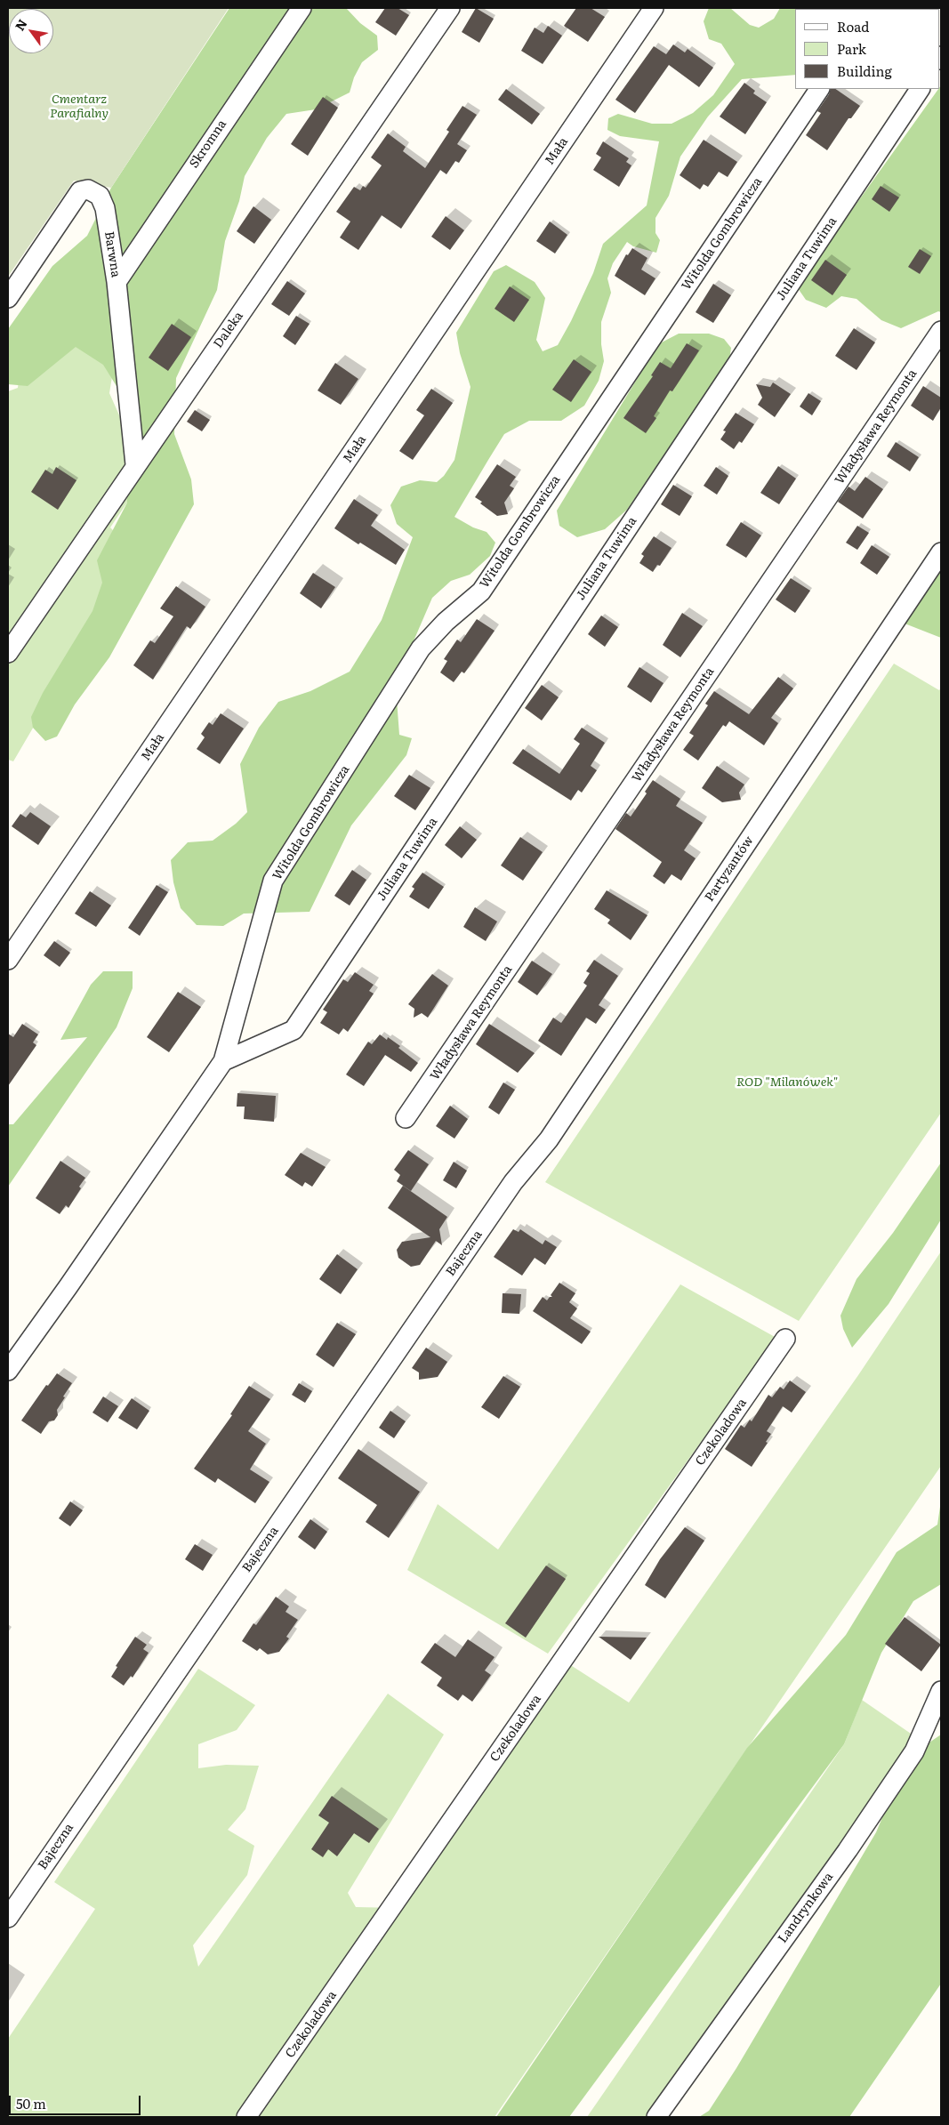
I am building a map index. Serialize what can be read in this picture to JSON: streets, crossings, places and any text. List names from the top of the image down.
{
  "streets": {
    "street": [
      "Skromna",
      "Mała",
      "Witolda Gombrowicza",
      "Barwna",
      "Juliana Tuwima",
      "Daleka",
      "Władysława Reymonta",
      "Partyzantów",
      "Bajeczna",
      "Czekoladowa",
      "Landrynkowa"
    ]
  },
  "crossings": [
    ["Skromna", "Barwna"],
    ["Witolda Gombrowicza", "Juliana Tuwima"],
    ["Barwna", "Daleka"],
    ["Partyzantów", "Bajeczna"]
  ],
  "parks": ["Cmentarz Parafialny", "ROD \"Milanówek\""],
  "legend": ["Road", "Park", "Building"],
  "scale_bar": "50 m",
  "north": "top left"
}
